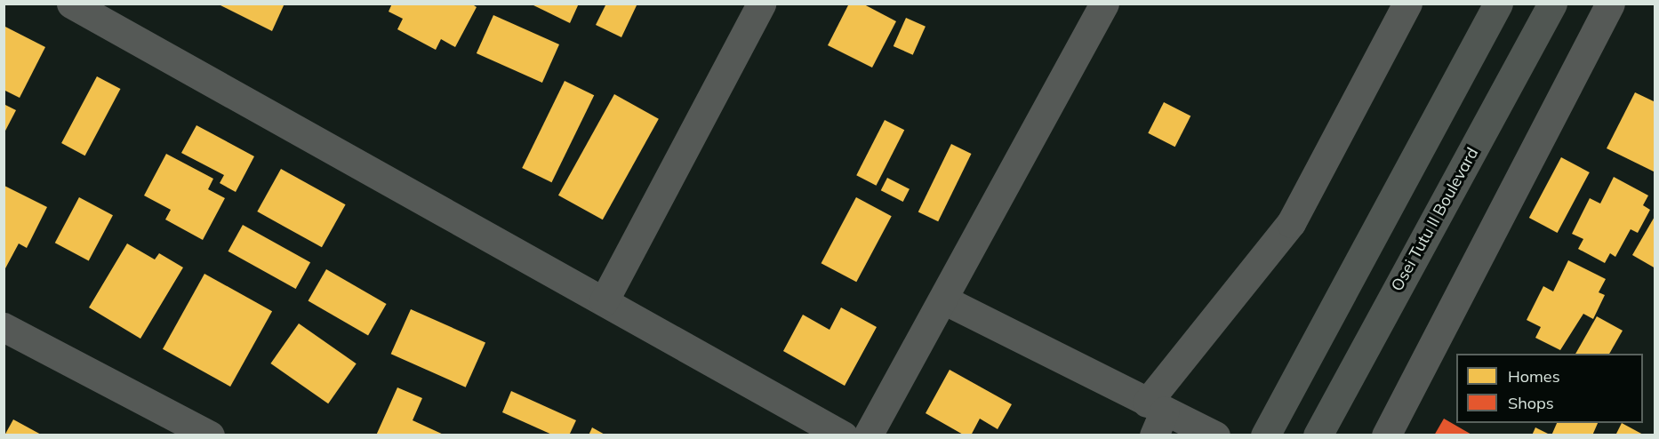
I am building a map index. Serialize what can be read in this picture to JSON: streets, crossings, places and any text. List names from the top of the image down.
{
  "streets": {
    "highway": ["Osei Tutu II Boulevard"]
  },
  "legend": ["Homes", "Shops"]
}
